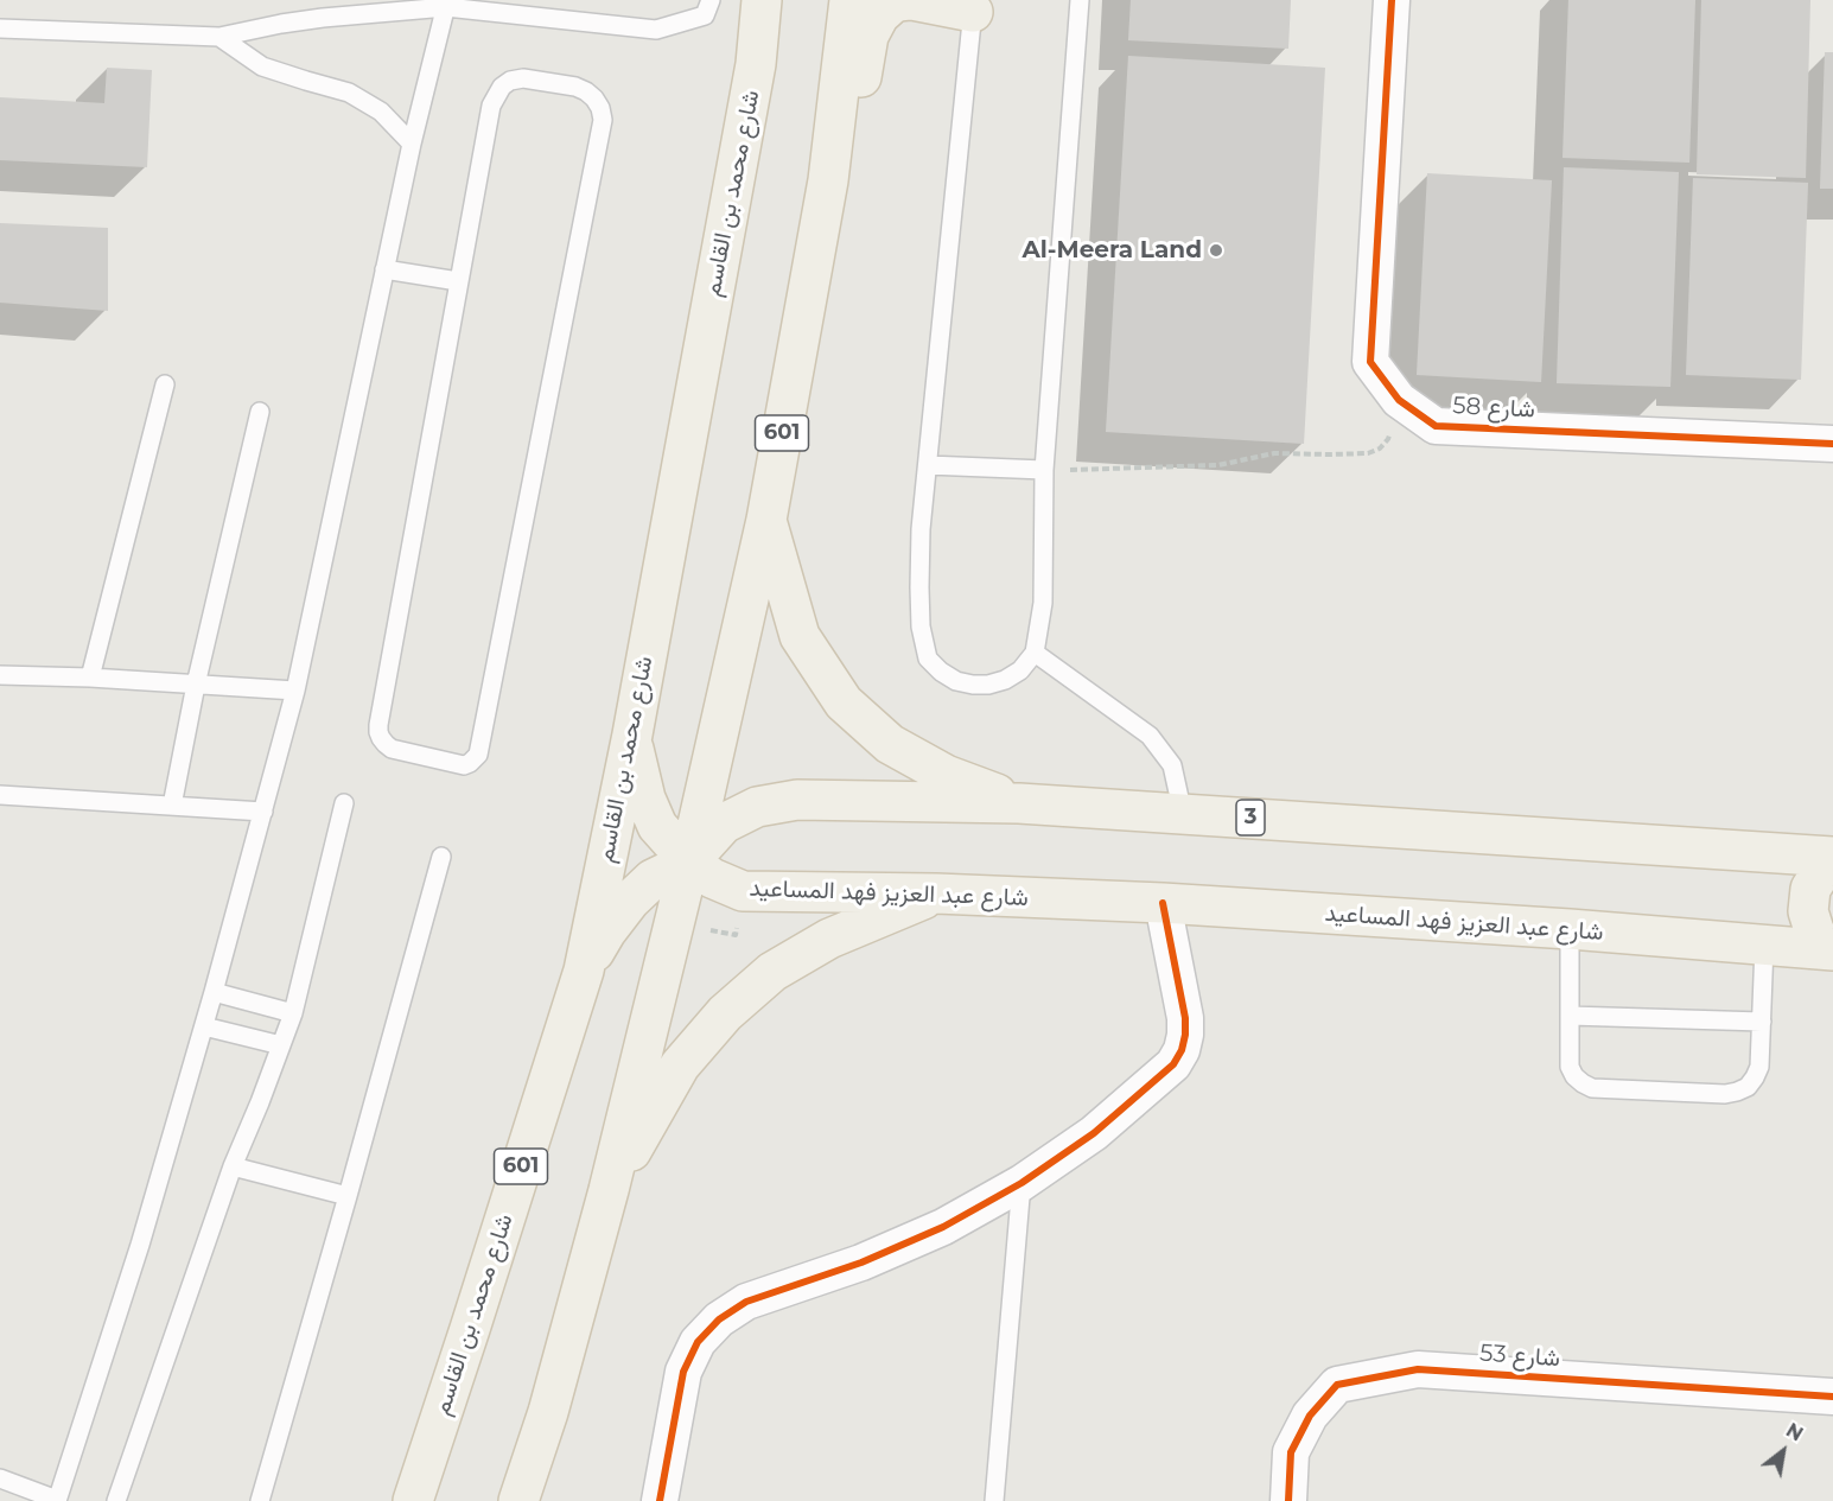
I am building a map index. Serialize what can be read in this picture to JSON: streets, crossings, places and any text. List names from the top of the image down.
{
  "streets": {
    "main road": [
      "شارع محمد بن القاسم",
      "601",
      "3",
      "شارع عبد العزيز فهد المساعيد"
    ],
    "street": ["شارع 58", "شارع 53"]
  },
  "crossings": [
    ["شارع محمد بن القاسم", "شارع عبد العزيز فهد المساعيد"],
    ["601", "3"],
    ["601", "شارع عبد العزيز فهد المساعيد"],
    ["3", "شارع عبد العزيز فهد المساعيد"]
  ],
  "places": ["Al-Meera Land"],
  "north": "top right"
}
